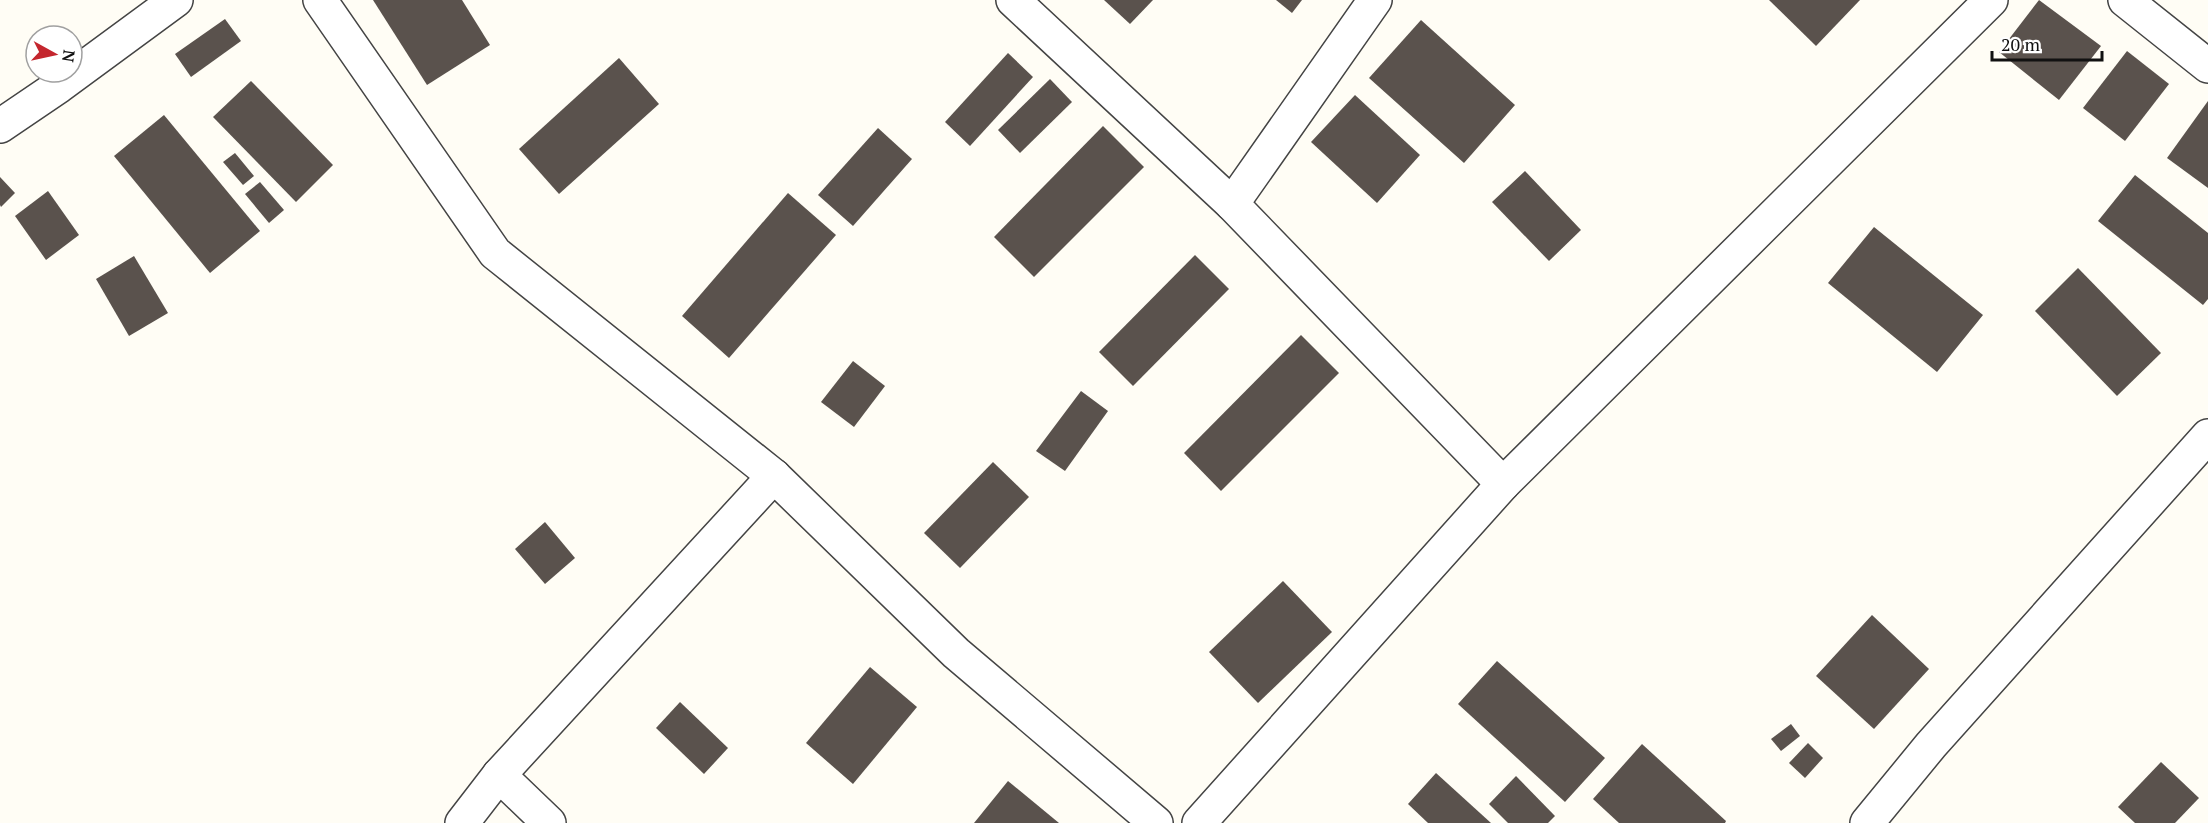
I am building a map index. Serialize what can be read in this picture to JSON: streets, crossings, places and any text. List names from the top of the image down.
{
  "scale_bar": "20 m",
  "north": "right"
}
